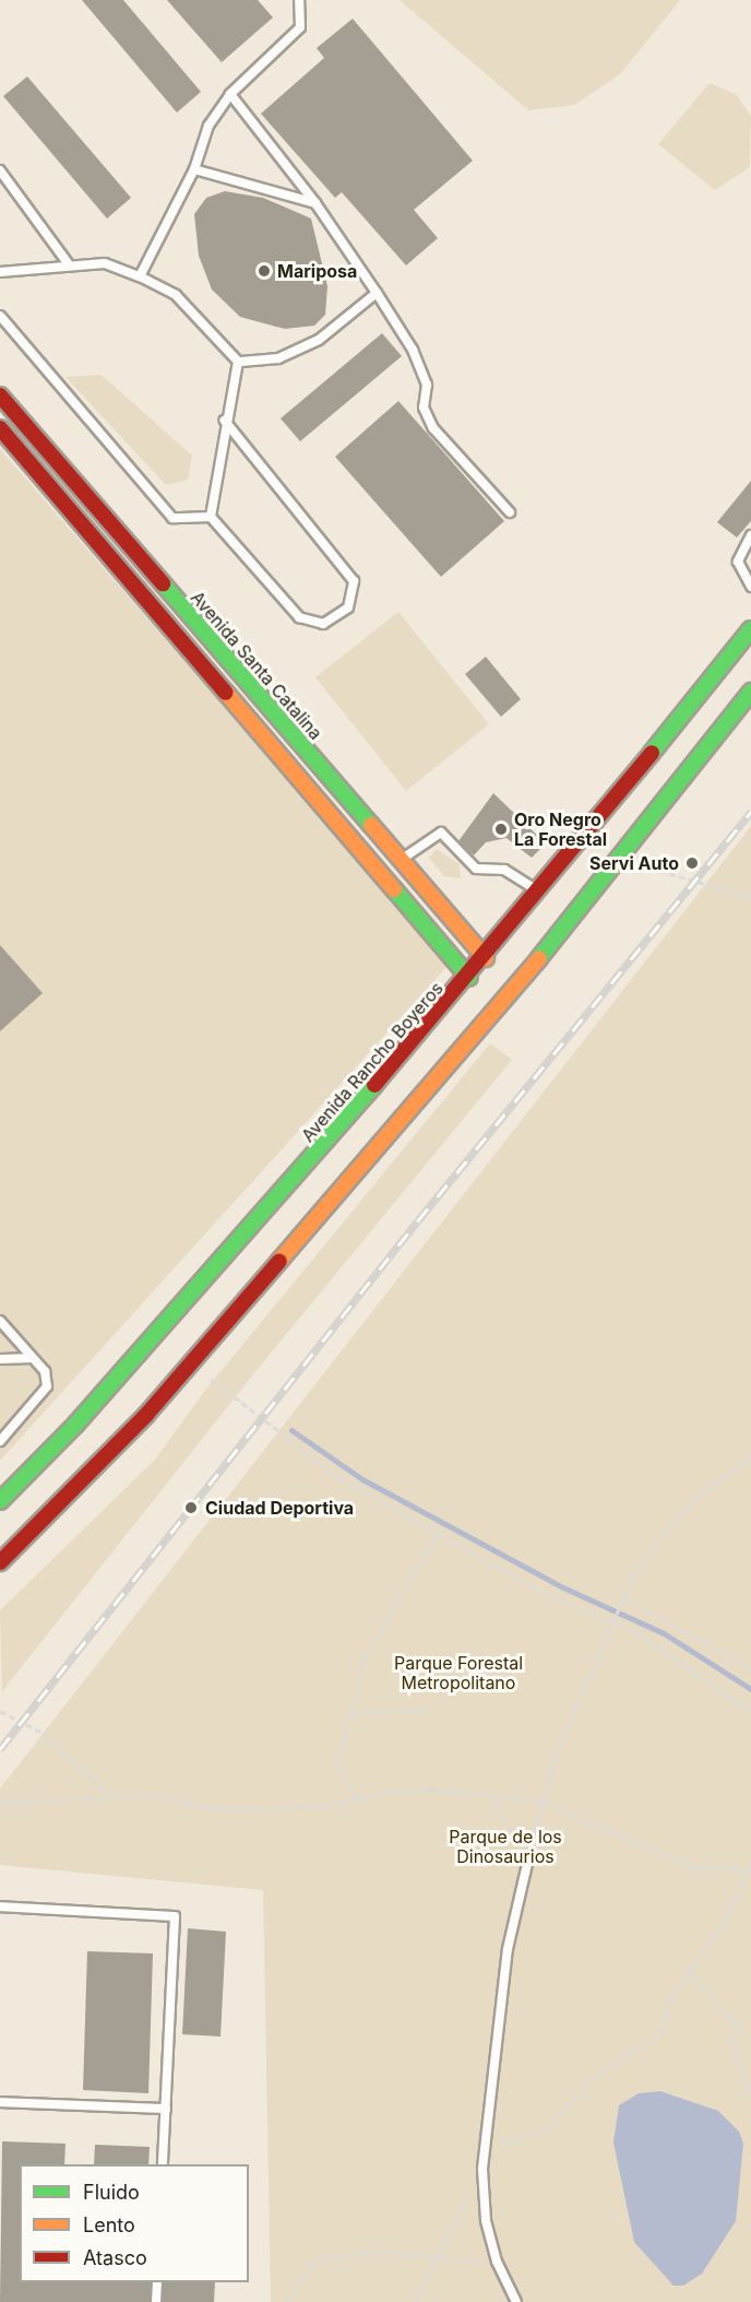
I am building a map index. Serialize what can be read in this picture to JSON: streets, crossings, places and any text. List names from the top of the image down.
{
  "streets": {
    "main road": ["Avenida Santa Catalina", "Avenida Rancho Boyeros"]
  },
  "crossings": [
    ["Avenida Santa Catalina", "Avenida Rancho Boyeros"]
  ],
  "parks": ["Parque Forestal Metropolitano", "Parque de los Dinosaurios"],
  "places": [
    "Mariposa",
    "Oro Negro La Forestal",
    "Servi Auto",
    "Ciudad Deportiva"
  ],
  "legend": ["Fluido", "Lento", "Atasco"]
}
